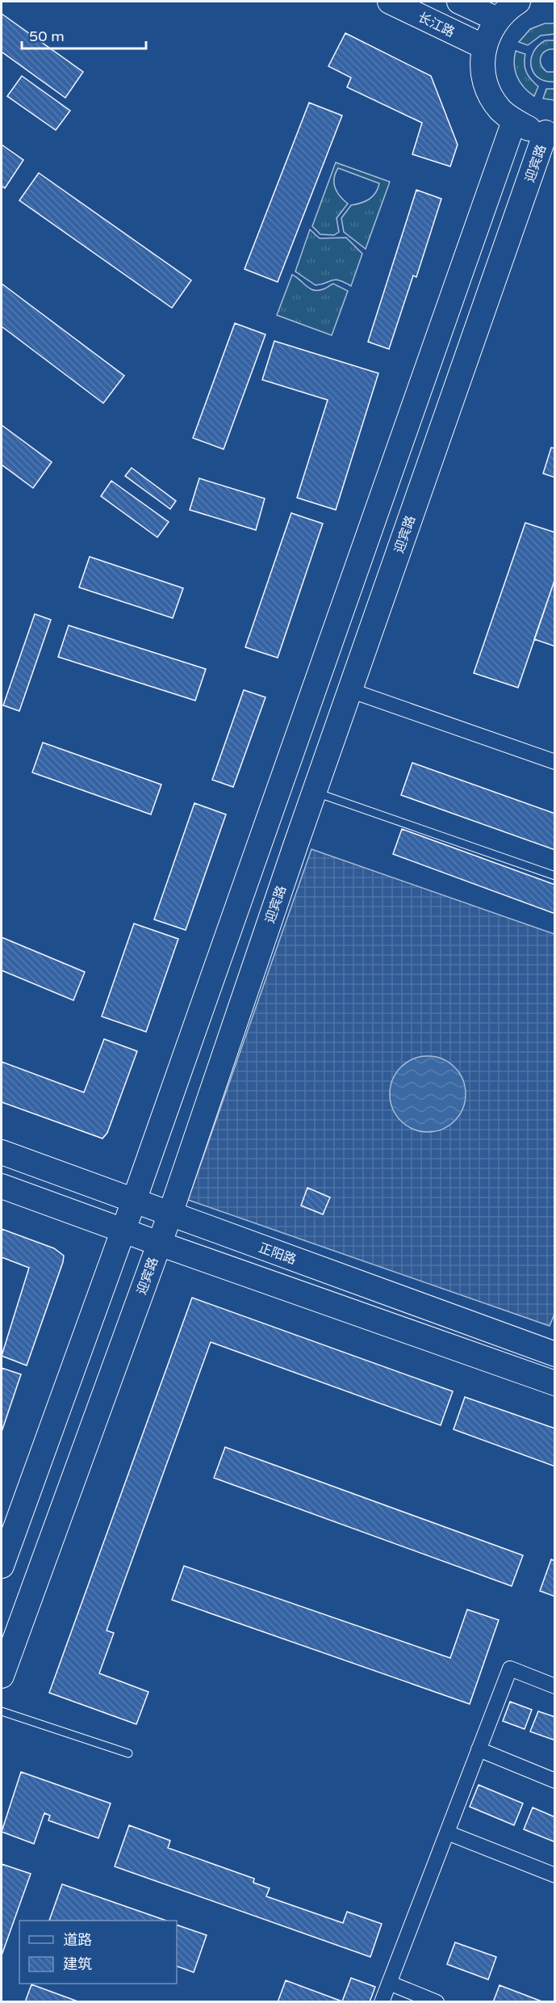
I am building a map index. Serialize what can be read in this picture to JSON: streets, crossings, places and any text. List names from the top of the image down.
{
  "streets": {
    "main road": ["长江路", "迎宾路", "正阳路"]
  },
  "crossings": [
    ["迎宾路", "正阳路"]
  ],
  "legend": ["道路", "建筑"],
  "scale_bar": "50 m"
}
